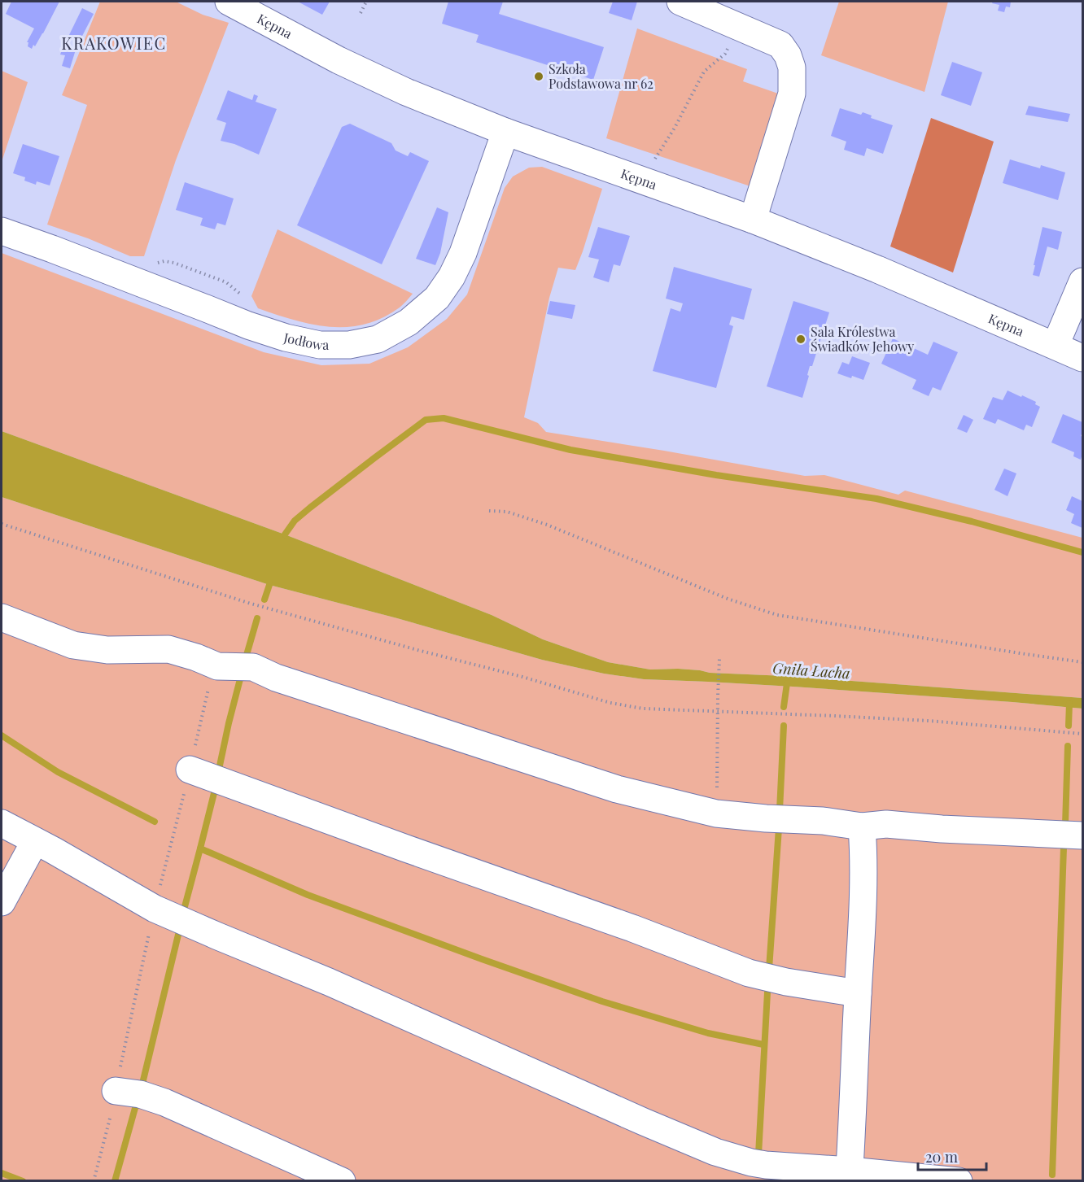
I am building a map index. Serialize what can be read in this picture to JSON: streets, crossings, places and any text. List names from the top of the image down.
{
  "streets": {
    "street": ["Kępna", "Jodłowa"]
  },
  "crossings": [
    ["Kępna", "Jodłowa"]
  ],
  "districts": ["KRAKOWIEC"],
  "water": ["Gniła Łacha"],
  "places": ["Szkoła Podstawowa nr 62", "Sala Królestwa Świadków Jehowy"],
  "scale_bar": "20 m"
}
